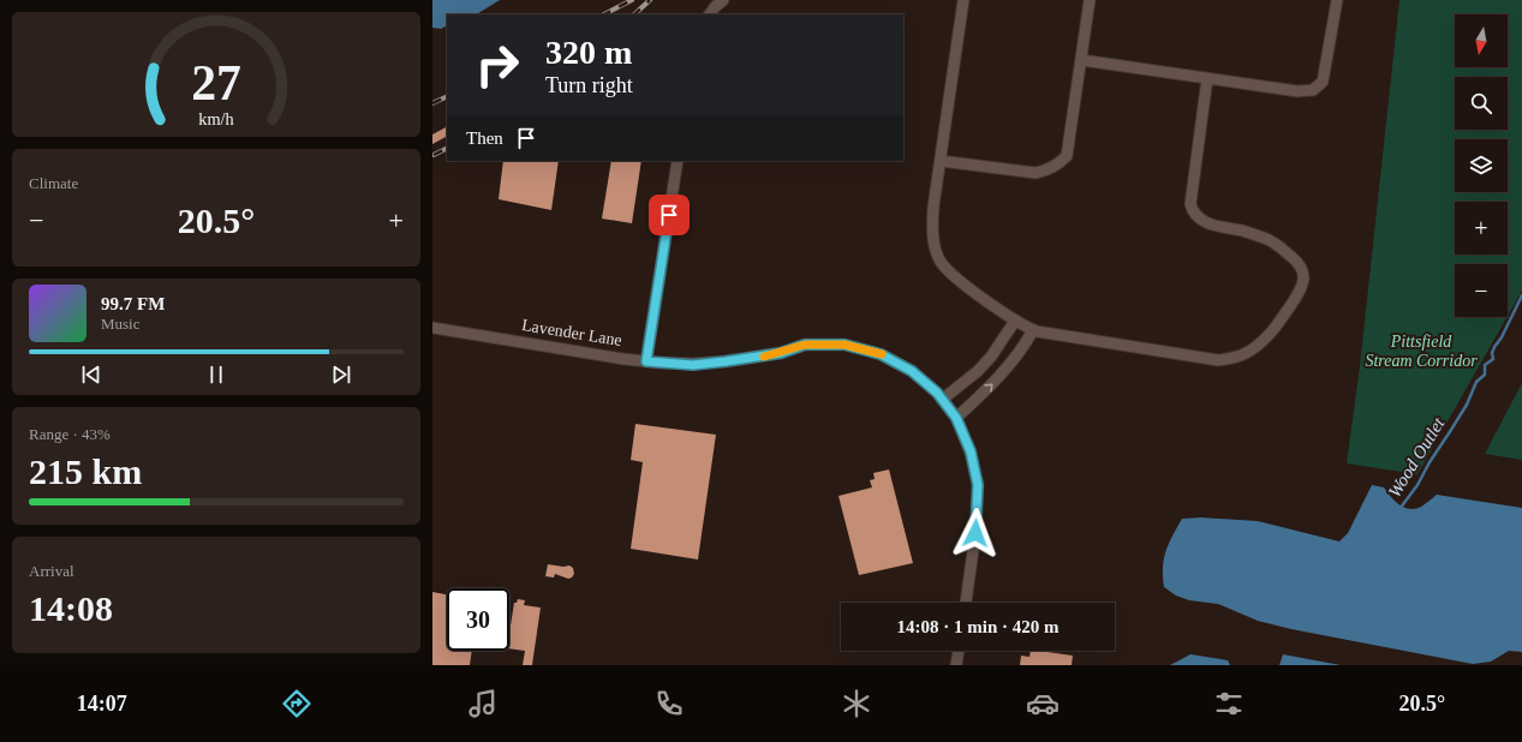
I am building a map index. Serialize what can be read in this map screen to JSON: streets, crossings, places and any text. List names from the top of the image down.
{
  "streets": {
    "street": ["Lavender Lane"]
  },
  "water": ["Wood Outlet"],
  "parks": ["Pittsfield Stream Corridor"],
  "north": "bottom",
  "page": {
    "map_buttons": ["+", "−"],
    "turn": ["320 m", "Turn right"],
    "then": "Then",
    "tile": [
      "Climate",
      ["Range · 43%", "215 km"],
      ["Arrival", "14:08"]
    ],
    "heat": ["−", "20.5°", "+"],
    "song": ["99.7 FM", "Music"],
    "limit": "30",
    "trip": "14:08 · 1 min · 420 m",
    "tabs": ["14:07", "20.5°"],
    "gauge": ["27", "km/h"]
  }
}
